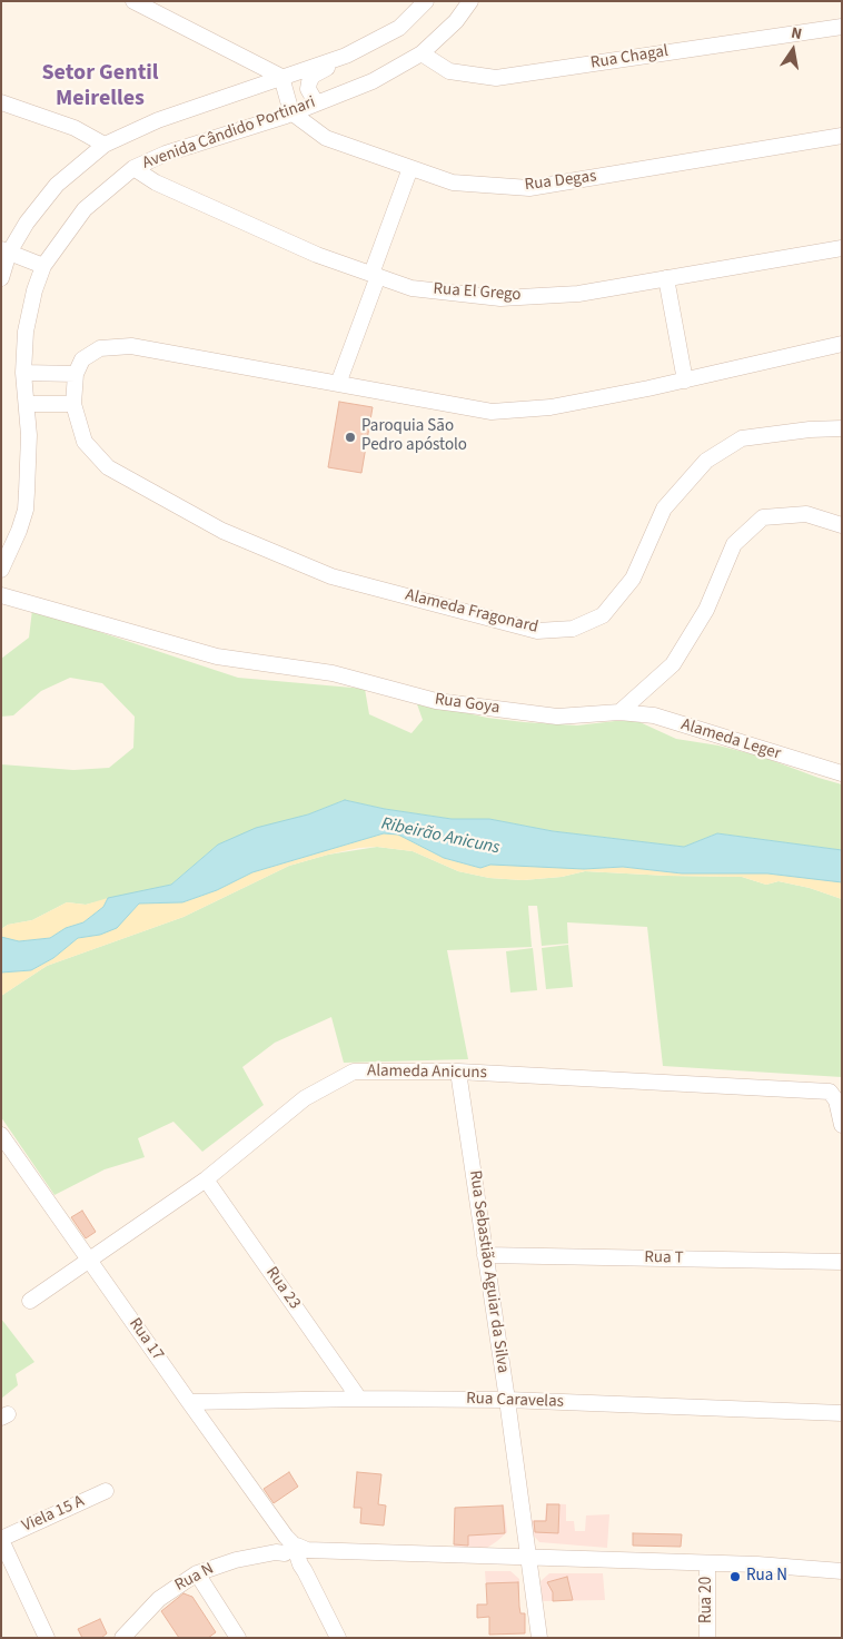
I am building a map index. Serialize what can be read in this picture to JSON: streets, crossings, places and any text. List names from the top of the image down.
{
  "streets": {
    "street": [
      "Rua Chagal",
      "Avenida Cândido Portinari",
      "Rua Degas",
      "Rua El Grego",
      "Alameda Fragonard",
      "Rua Goya",
      "Alameda Leger",
      "Alameda Anicuns",
      "Rua T",
      "Rua Sebastião Aguiar da Silva",
      "Rua 23",
      "Rua 17",
      "Rua Caravelas",
      "Viela 15 A",
      "Rua N",
      "Rua 20"
    ]
  },
  "crossings": [
    ["Rua Chagal", "Avenida Cândido Portinari"],
    ["Avenida Cândido Portinari", "Rua Degas"],
    ["Avenida Cândido Portinari", "Rua El Grego"],
    ["Rua Goya", "Alameda Leger"],
    ["Alameda Anicuns", "Rua Sebastião Aguiar da Silva"],
    ["Alameda Anicuns", "Rua 23"],
    ["Alameda Anicuns", "Rua 17"],
    ["Rua T", "Rua Sebastião Aguiar da Silva"],
    ["Rua Sebastião Aguiar da Silva", "Rua Caravelas"],
    ["Rua Sebastião Aguiar da Silva", "Rua N"],
    ["Rua 23", "Rua Caravelas"],
    ["Rua 17", "Rua Caravelas"],
    ["Rua 17", "Rua N"],
    ["Rua N", "Rua 20"]
  ],
  "districts": ["Setor Gentil Meirelles"],
  "water": ["Ribeirão Anicuns"],
  "places": ["Paroquia São Pedro apóstolo", "Rua N"],
  "north": "top"
}
